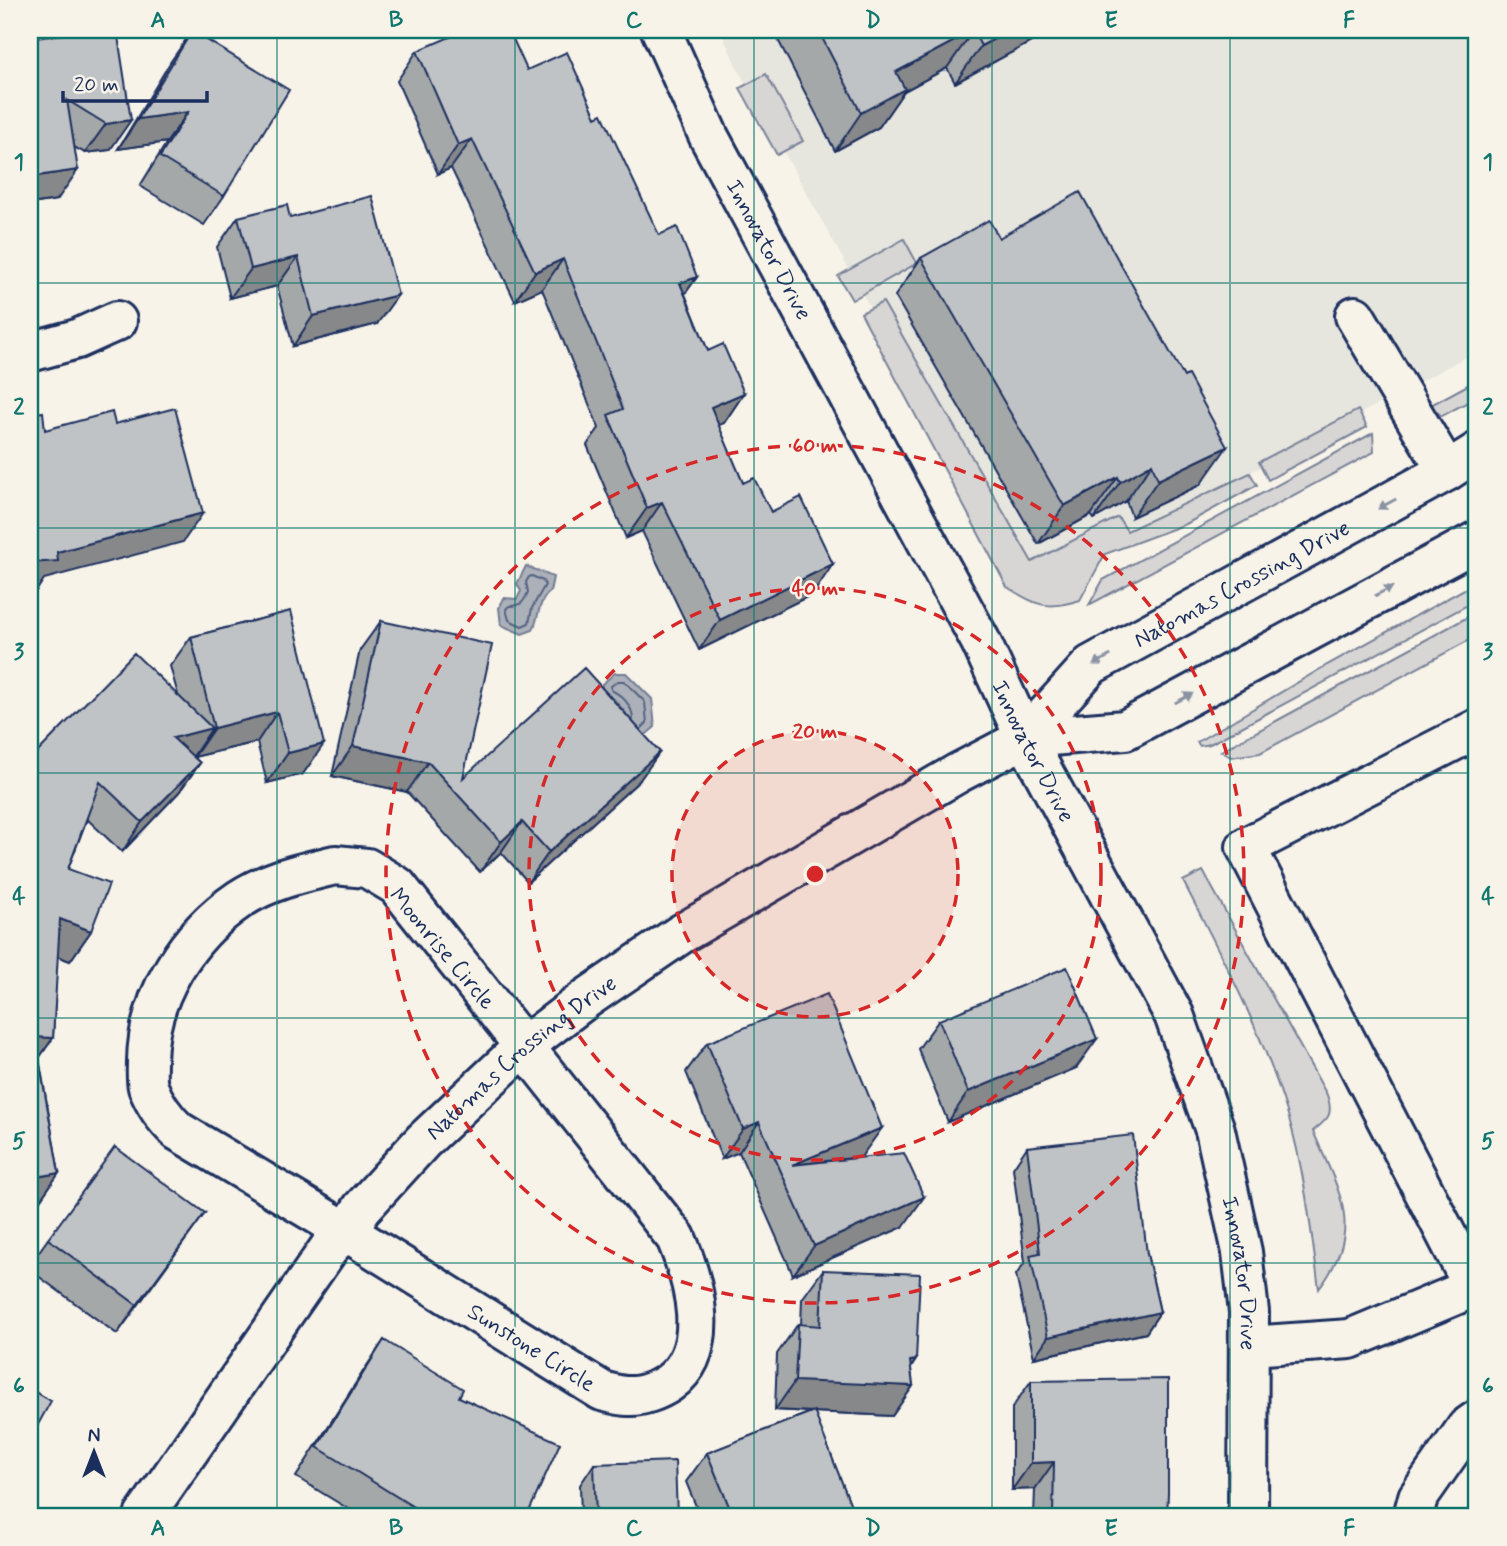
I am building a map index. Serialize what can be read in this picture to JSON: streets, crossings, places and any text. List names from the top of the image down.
{
  "streets": {
    "street": [
      "Innovator Drive",
      "Natomas Crossing Drive",
      "Moonrise Circle",
      "Sunstone Circle"
    ]
  },
  "crossings": [
    ["Innovator Drive", "Natomas Crossing Drive"],
    ["Natomas Crossing Drive", "Moonrise Circle"],
    ["Natomas Crossing Drive", "Sunstone Circle"],
    ["Moonrise Circle", "Sunstone Circle"]
  ],
  "scale_bar": "20 m",
  "north": "top",
  "grid": {
    "columns": [
      "A",
      "B",
      "C",
      "D",
      "E",
      "F"
    ],
    "rows": [
      "1",
      "2",
      "3",
      "4",
      "5",
      "6"
    ]
  },
  "rings": ["60 m", "40 m", "20 m"]
}
